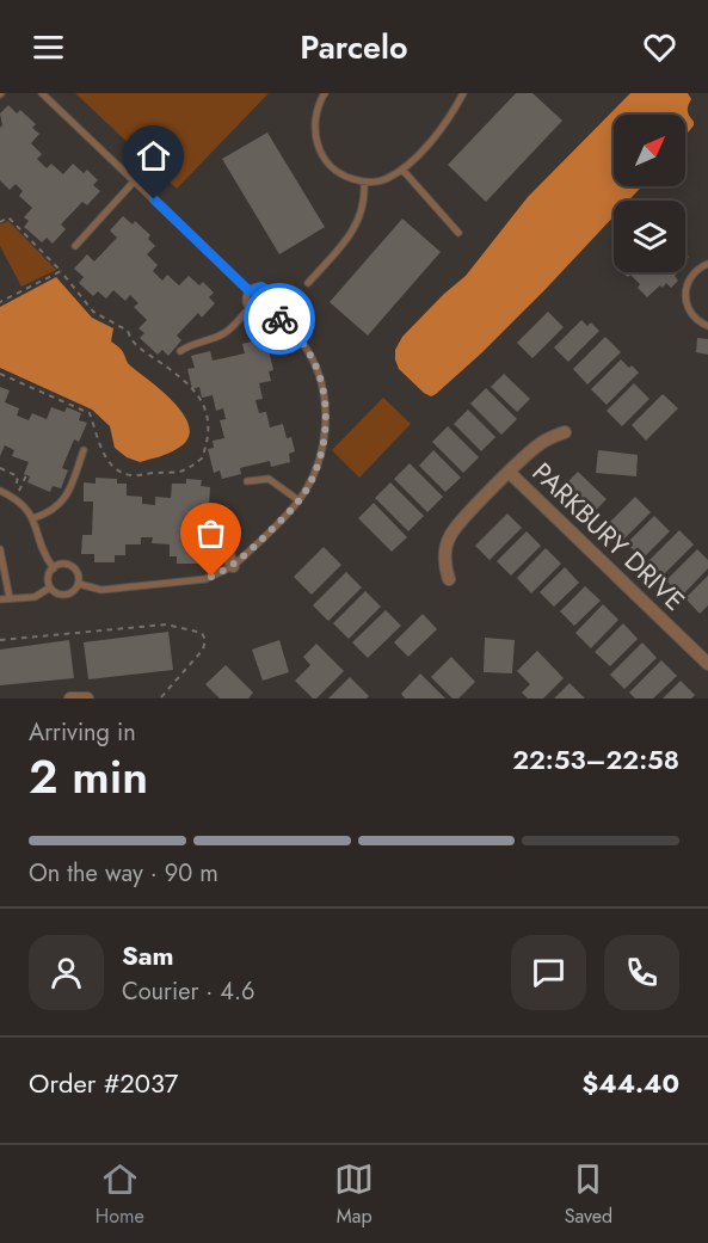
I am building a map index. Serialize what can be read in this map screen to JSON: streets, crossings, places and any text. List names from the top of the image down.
{
  "streets": {
    "street": ["PARKBURY DRIVE"]
  },
  "north": "top right",
  "page": {
    "header": "Parcelo",
    "heading": ["2 min", "Arriving in", "22:53–22:58"],
    "panel": [
      "Sam",
      "Courier · 4.6",
      "Order #2037",
      "$44.40"
    ],
    "bar": "On the way · 90 m",
    "tabs": ["Home", "Map", "Saved"]
  }
}
